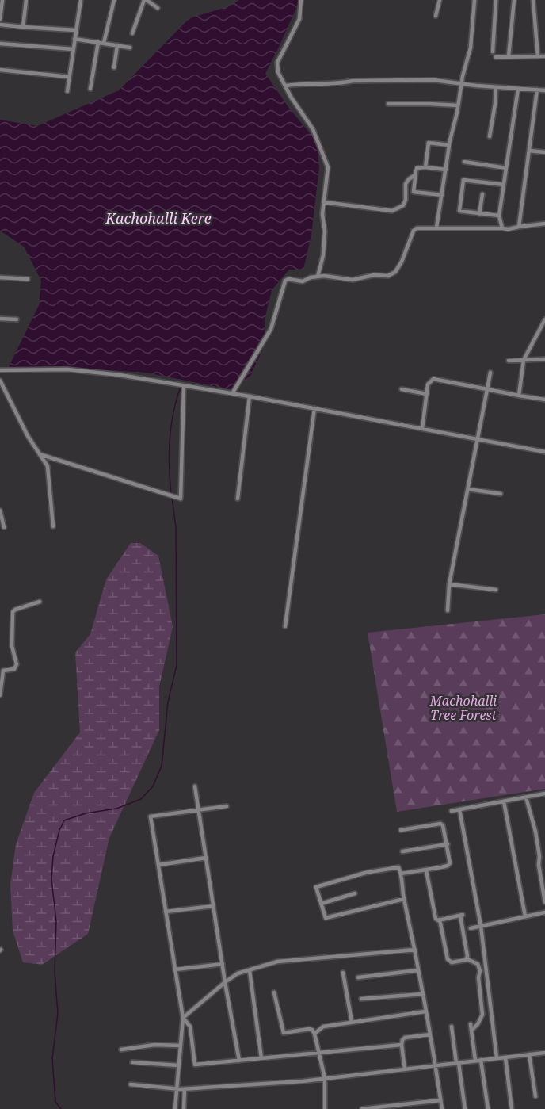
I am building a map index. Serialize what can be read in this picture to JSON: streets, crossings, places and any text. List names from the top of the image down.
{
  "water": ["Kachohalli Kere"],
  "parks": ["Machohalli Tree Forest"]
}
